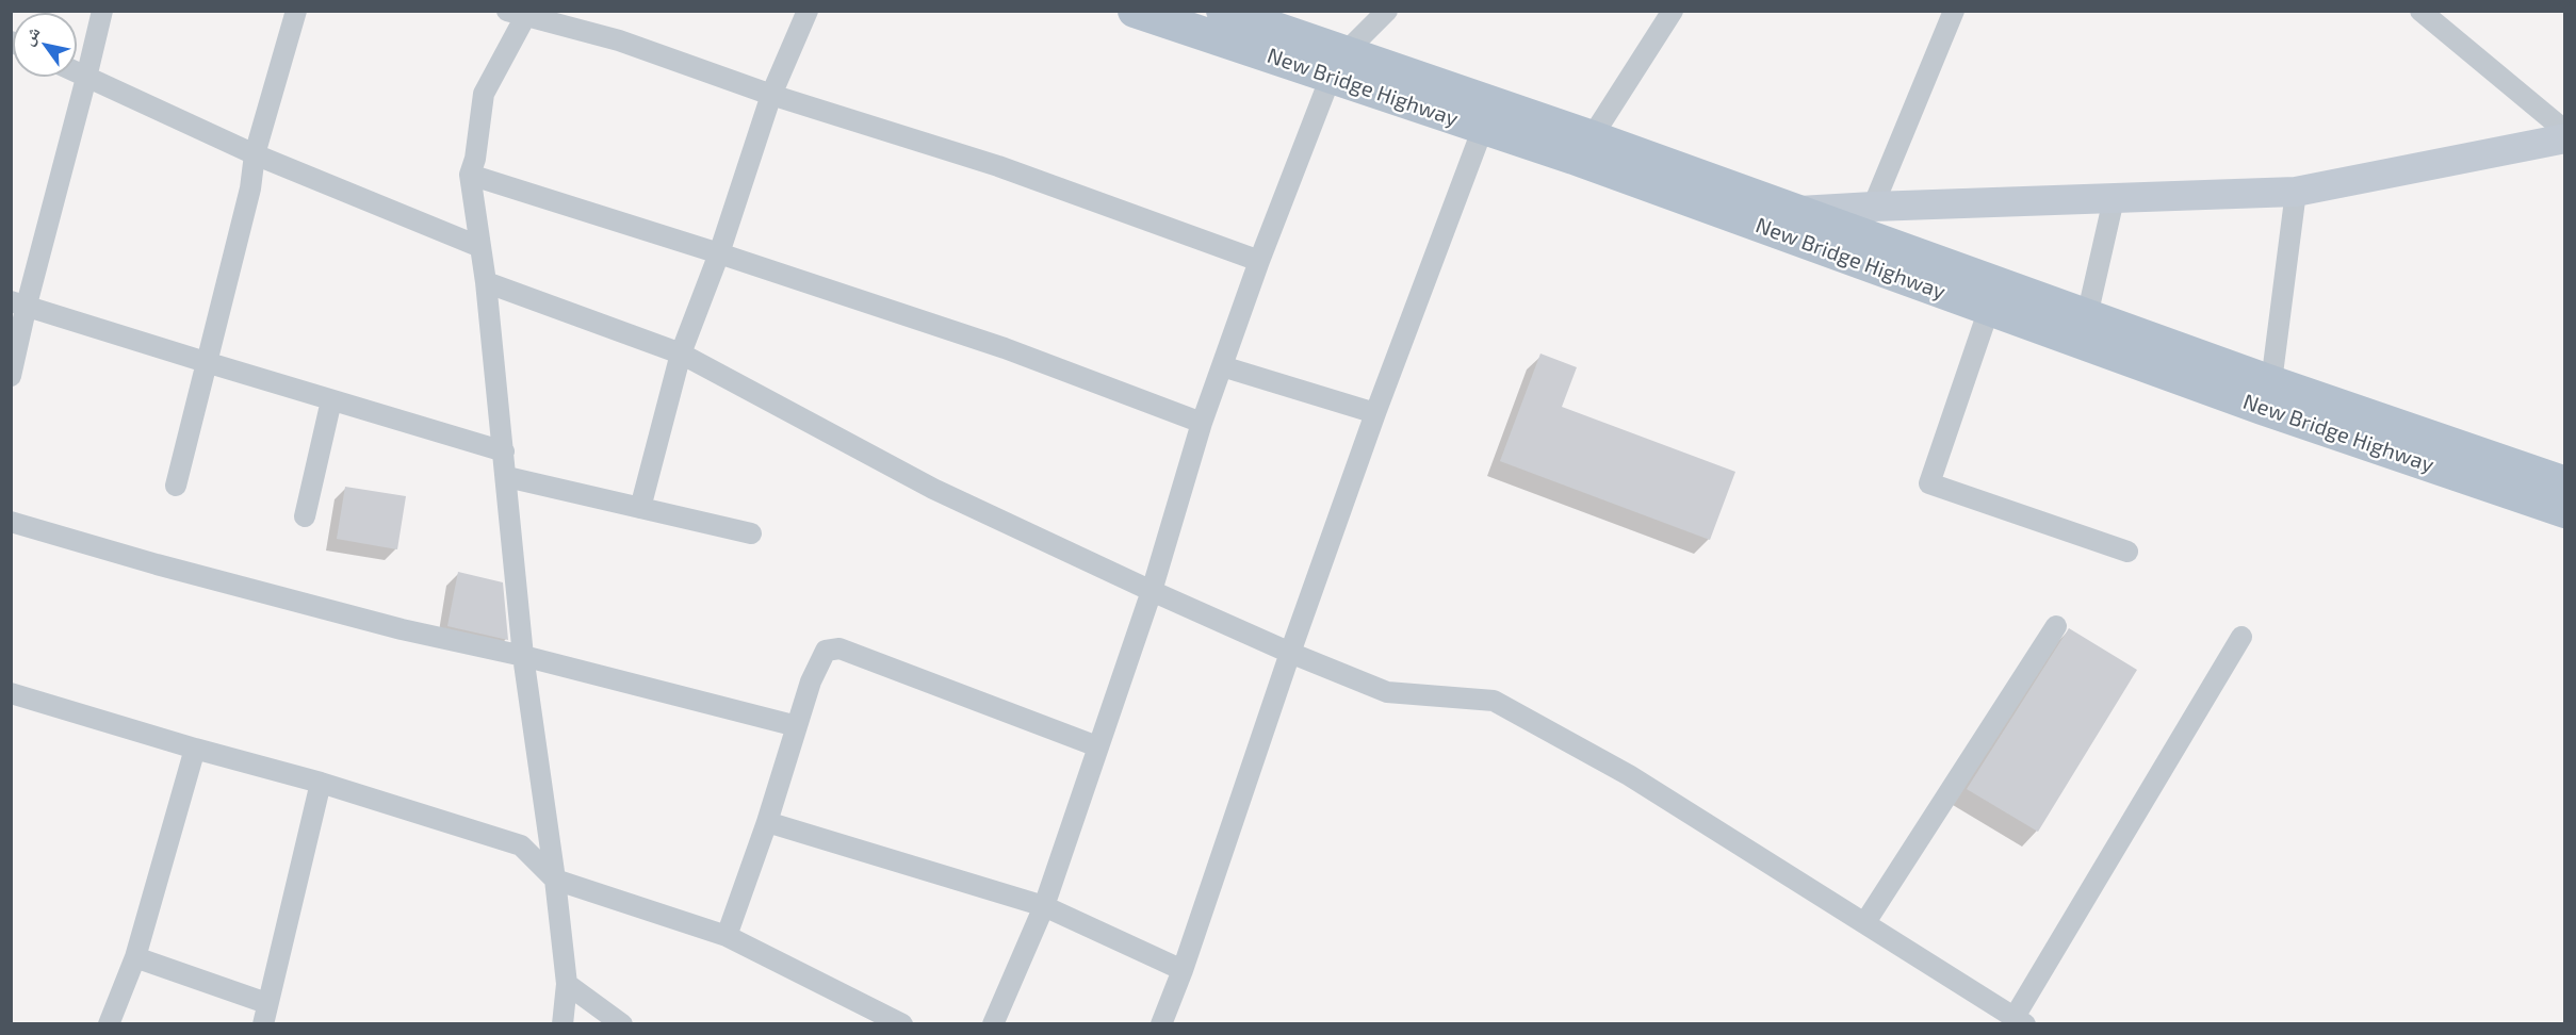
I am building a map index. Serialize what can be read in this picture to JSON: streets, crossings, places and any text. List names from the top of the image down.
{
  "streets": {
    "main road": ["New Bridge Highway"]
  },
  "north": "top left"
}
